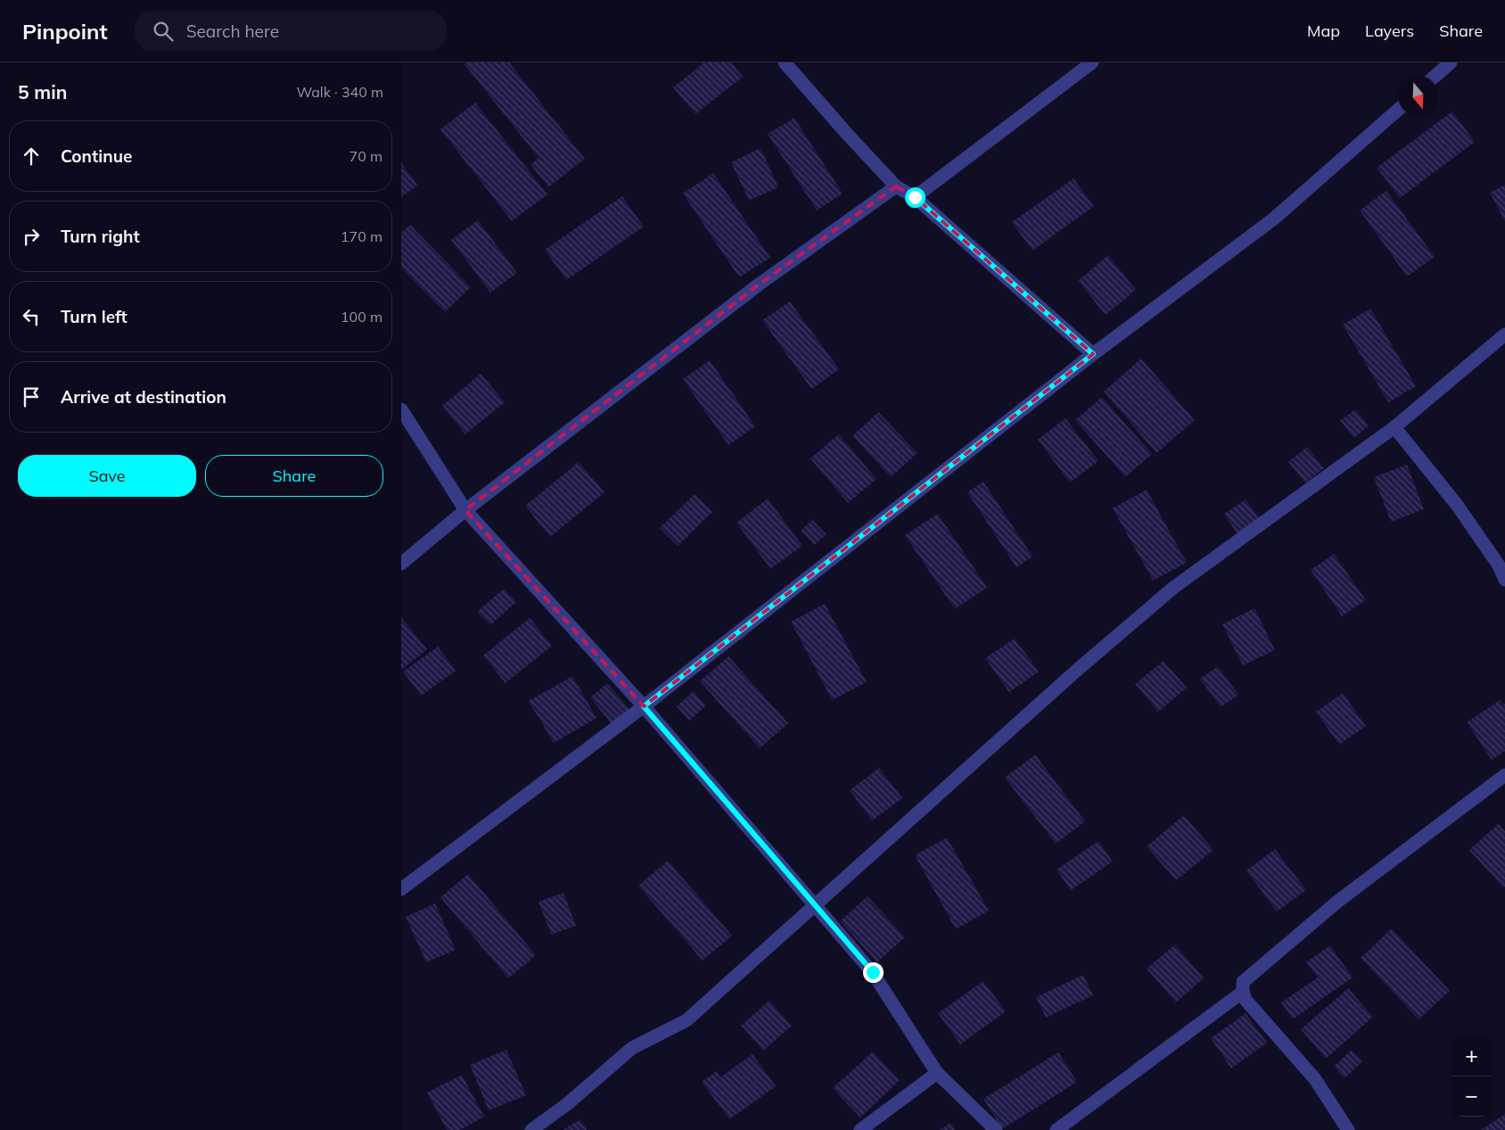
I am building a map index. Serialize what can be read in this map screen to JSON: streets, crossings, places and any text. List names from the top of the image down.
{
  "north": "bottom",
  "page": {
    "header": "Pinpoint",
    "search": "Search here",
    "nav": ["Map", "Layers", "Share"],
    "heading": ["5 min", "Walk · 340 m"],
    "list": [
      ["Continue", "70 m"],
      ["Turn right", "170 m"],
      ["Turn left", "100 m"],
      "Arrive at destination"
    ],
    "buttons": ["Save", "Share"],
    "map_buttons": ["+", "−"]
  }
}
